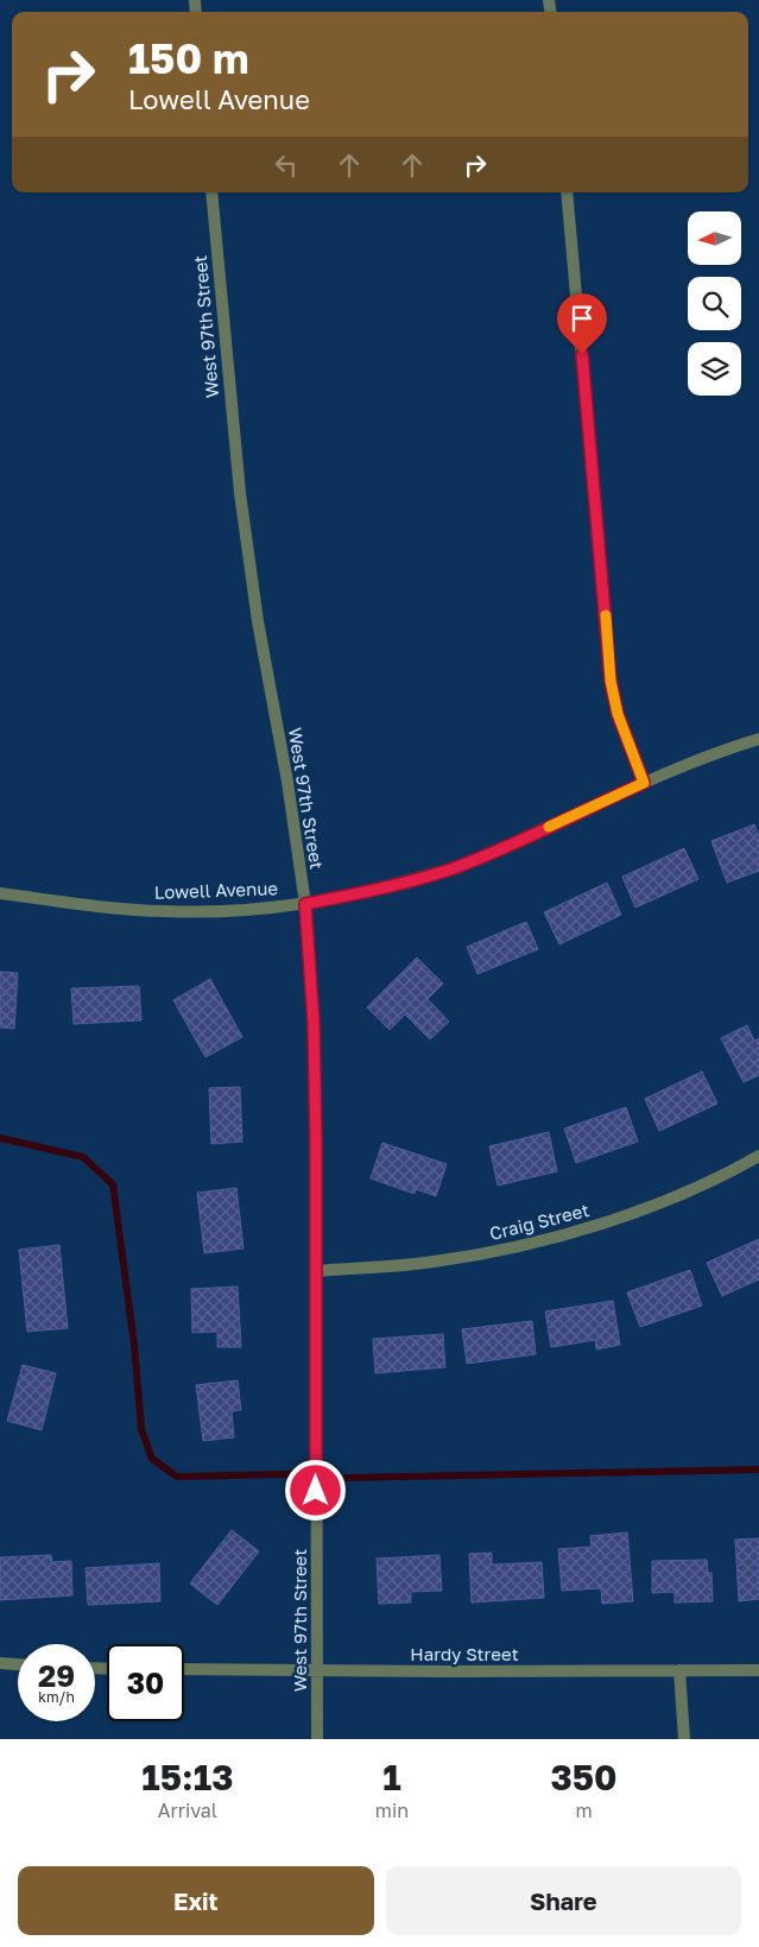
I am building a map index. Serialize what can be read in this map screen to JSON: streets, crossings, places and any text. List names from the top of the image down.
{
  "streets": {
    "street": [
      "West 97th Street",
      "Lowell Avenue",
      "Craig Street",
      "Hardy Street"
    ]
  },
  "crossings": [
    ["West 97th Street", "Lowell Avenue"],
    ["West 97th Street", "Craig Street"],
    ["West 97th Street", "Hardy Street"]
  ],
  "north": "left",
  "page": {
    "turn": ["150 m", "Lowell Avenue"],
    "speed": "29 km/h",
    "limit": "30",
    "eta": [
      "15:13",
      "Arrival",
      "1",
      "min",
      "350",
      "m"
    ],
    "buttons": ["Exit", "Share"]
  }
}
